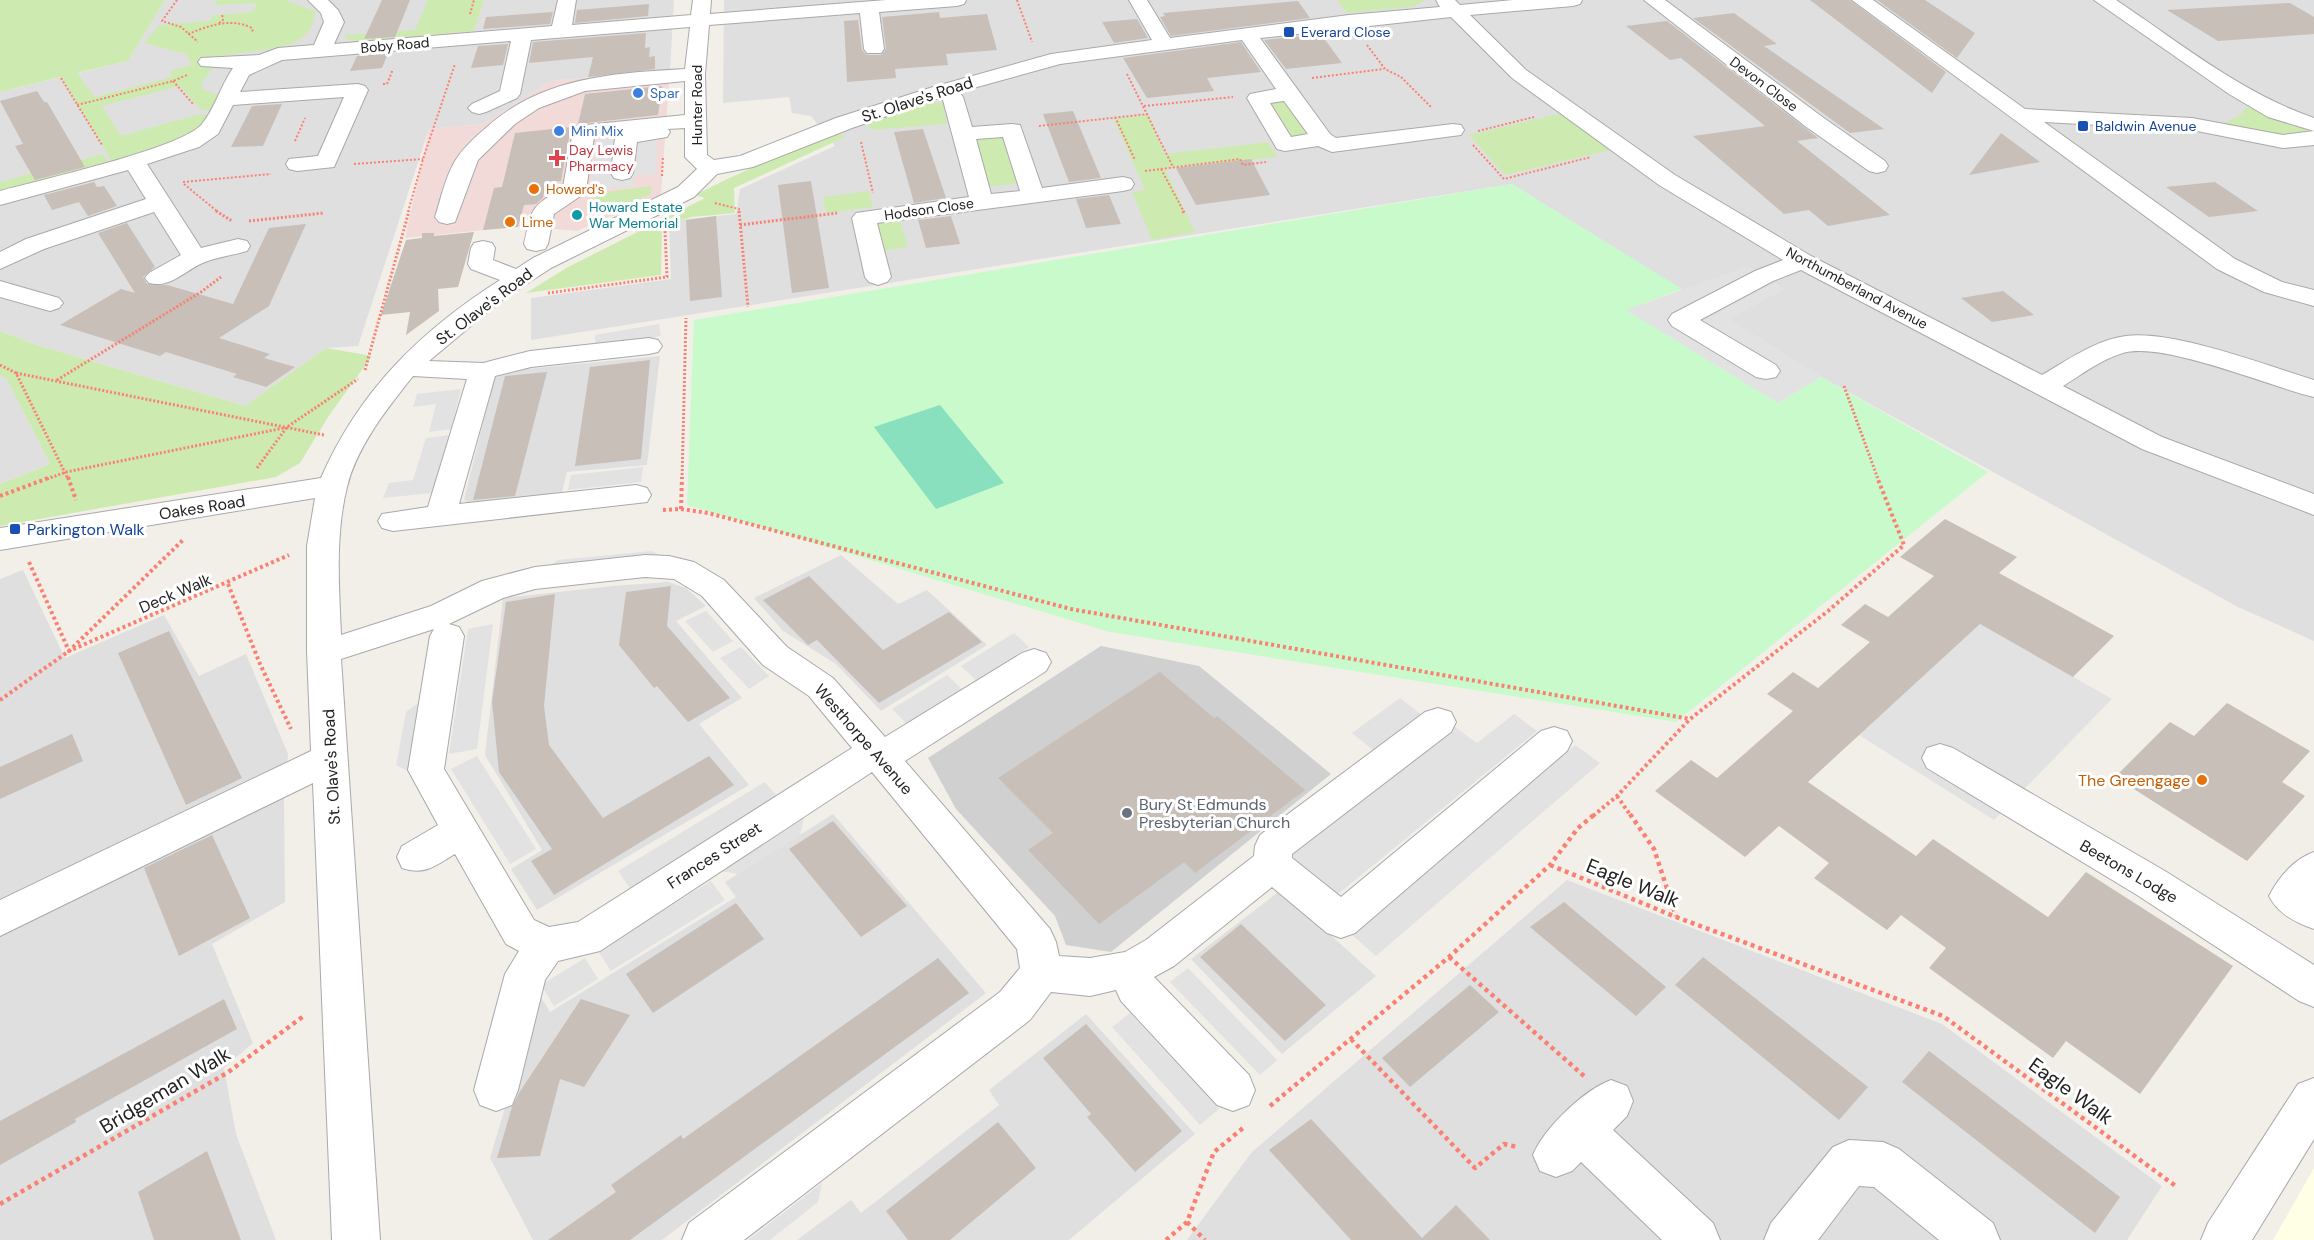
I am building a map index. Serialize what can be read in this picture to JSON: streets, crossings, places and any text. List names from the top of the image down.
{
  "streets": {
    "street": [
      "Boby Road",
      "Devon Close",
      "St. Olave's Road",
      "Hunter Road",
      "Hodson Close",
      "Northumberland Avenue",
      "Oakes Road",
      "Westhorpe Avenue",
      "Frances Street",
      "Beetons Lodge"
    ],
    "path": ["Deck Walk", "Eagle Walk", "Bridgeman Walk"]
  },
  "crossings": [
    ["Boby Road", "Hunter Road"],
    ["St. Olave's Road", "Hunter Road"],
    ["St. Olave's Road", "Hodson Close"],
    ["St. Olave's Road", "Northumberland Avenue"],
    ["St. Olave's Road", "Oakes Road"],
    ["St. Olave's Road", "Westhorpe Avenue"],
    ["St. Olave's Road", "Bridgeman Walk"],
    ["Oakes Road", "Deck Walk"],
    ["Westhorpe Avenue", "Frances Street"]
  ],
  "places": {
    "transit": ["Everard Close", "Baldwin Avenue", "Parkington Walk"],
    "other": [
      "Spar",
      "Mini Mix",
      "Howard's",
      "Howard Estate War Memorial",
      "Lime",
      "The Greengage",
      "Bury St Edmunds Presbyterian Church"
    ],
    "health": ["Day Lewis Pharmacy"]
  }
}
